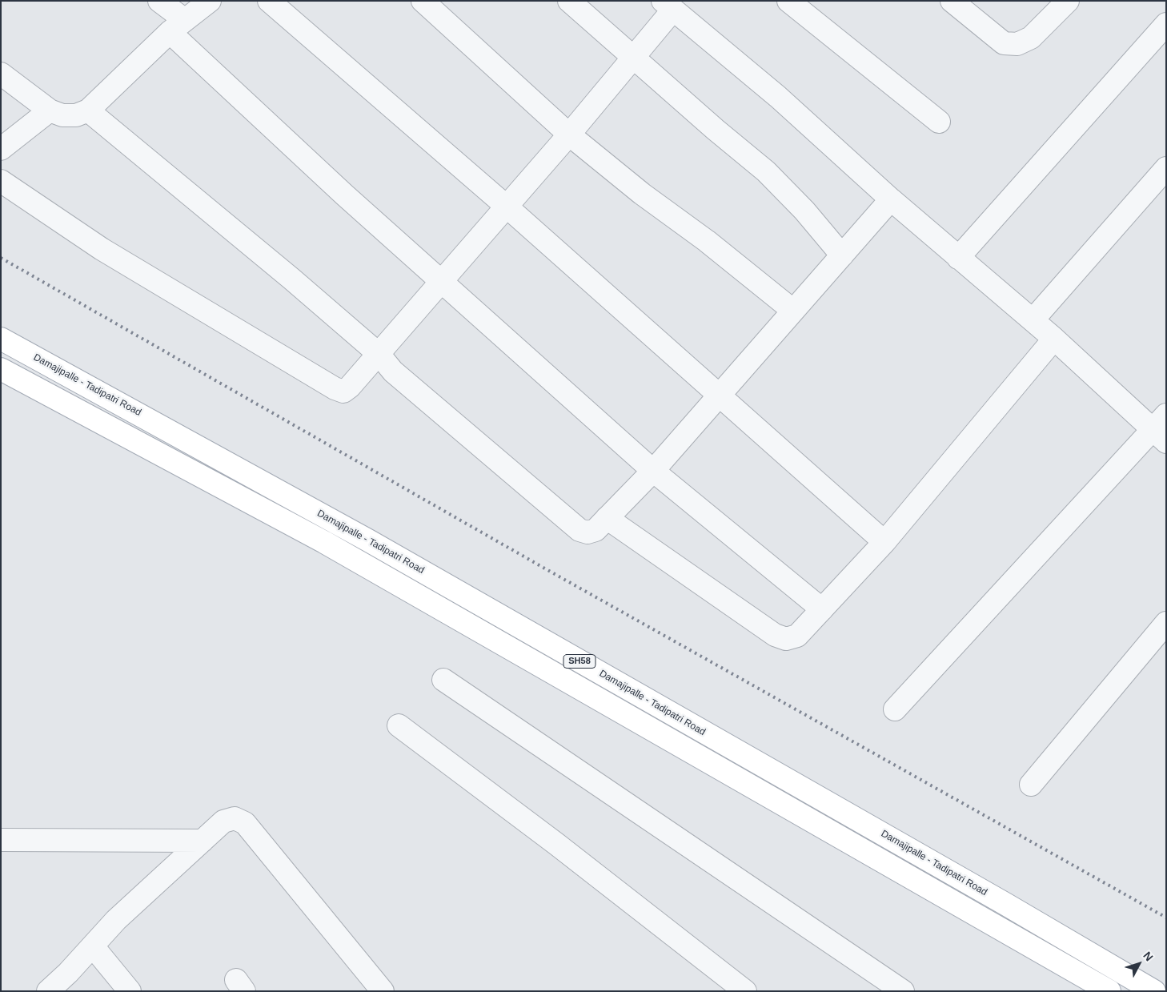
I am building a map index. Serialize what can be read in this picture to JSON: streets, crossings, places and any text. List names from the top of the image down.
{
  "streets": {
    "main road": ["Damajipalle - Tadipatri Road", "SH58"]
  },
  "north": "top right"
}
